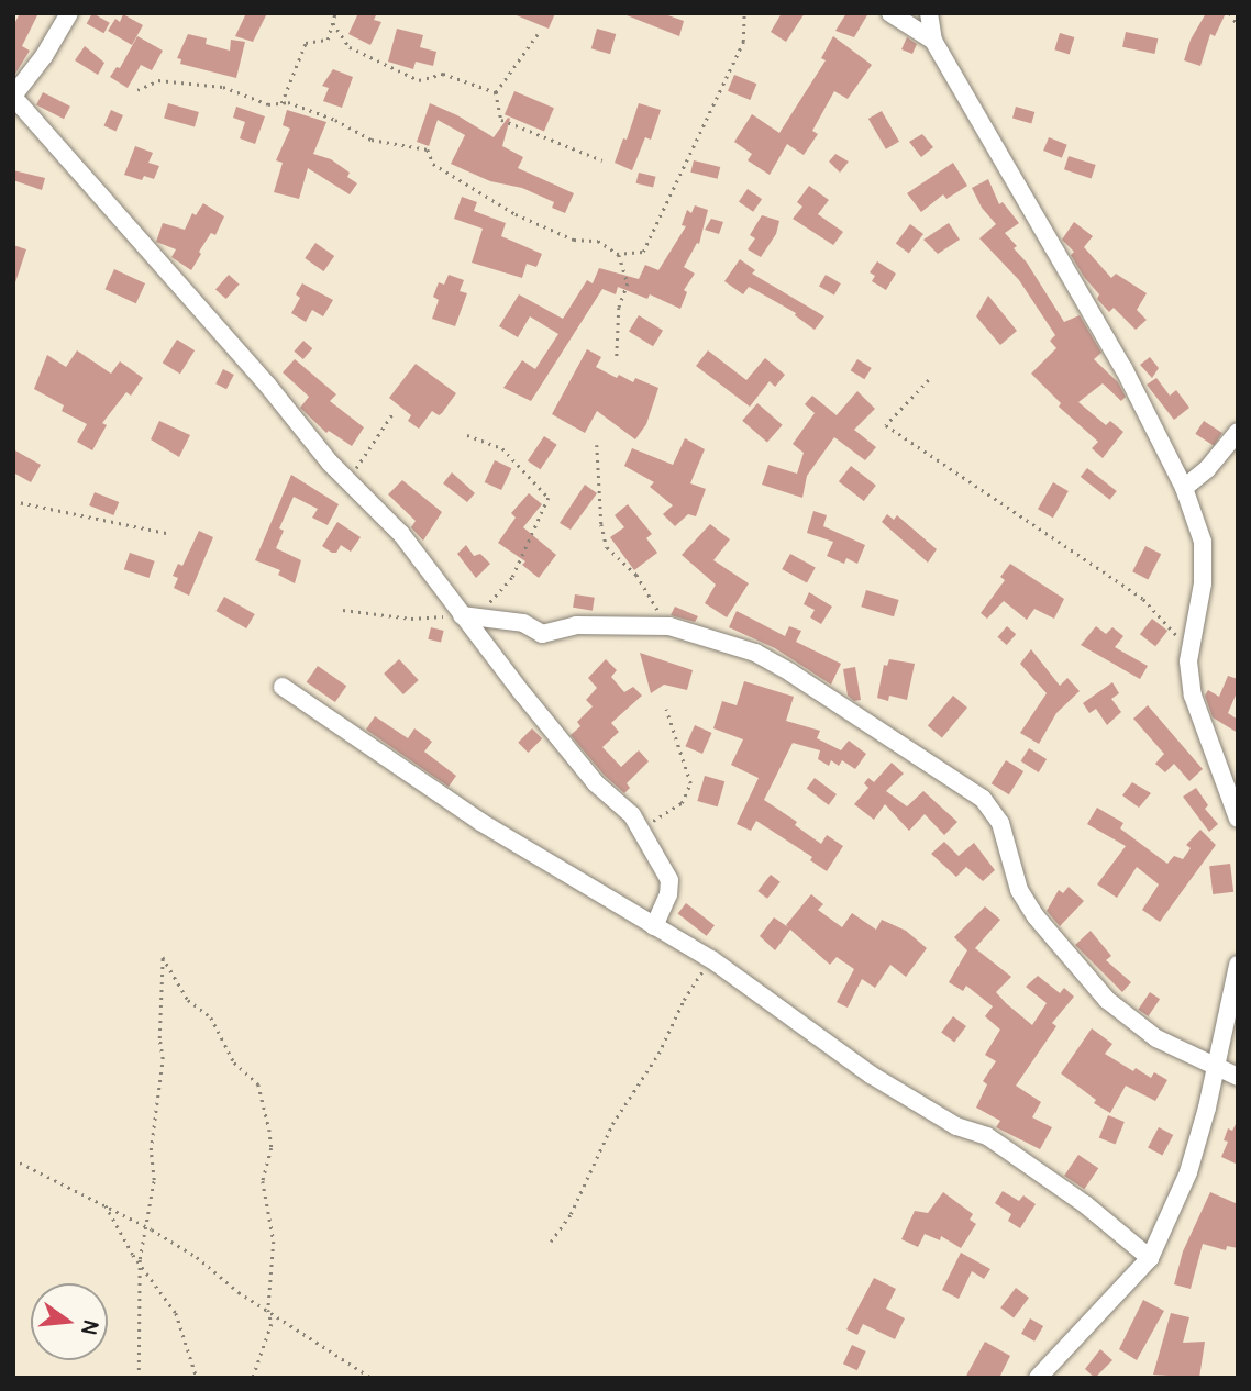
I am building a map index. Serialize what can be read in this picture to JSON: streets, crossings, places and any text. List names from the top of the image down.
{
  "north": "right"
}
